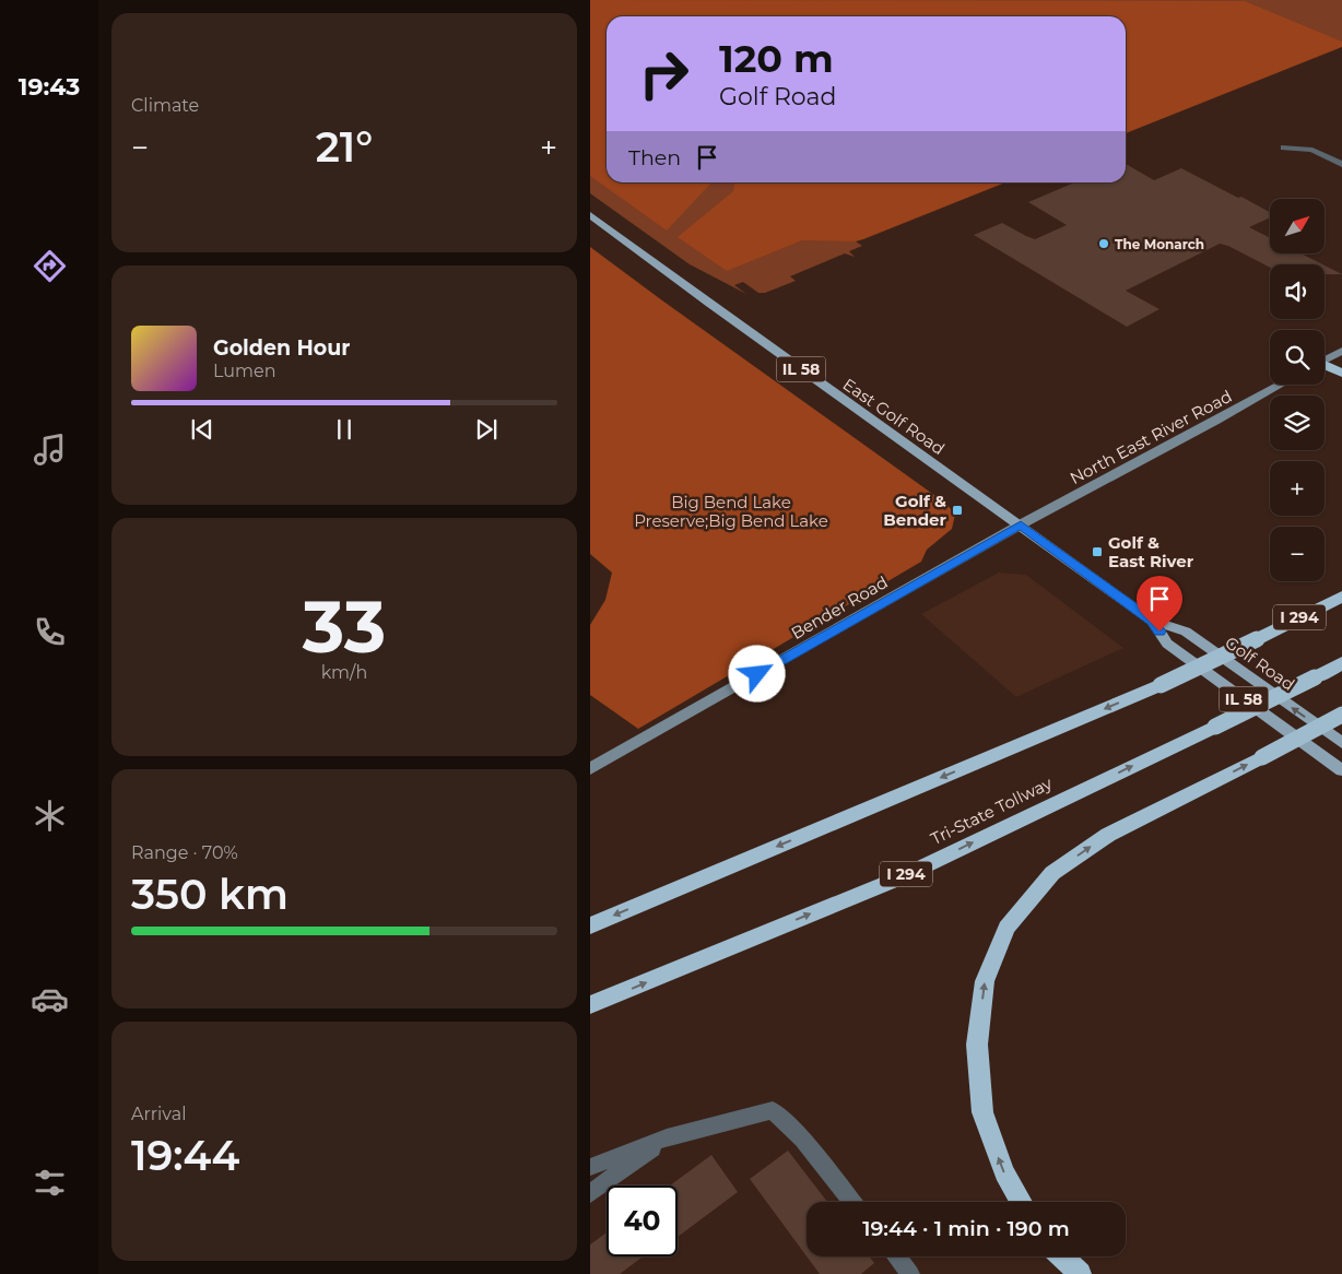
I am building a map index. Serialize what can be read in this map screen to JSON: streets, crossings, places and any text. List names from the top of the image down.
{
  "streets": {
    "highway": ["I 294", "Tri-State Tollway"],
    "main road": ["IL 58", "East Golf Road", "Golf Road"],
    "street": ["North East River Road", "Bender Road"]
  },
  "crossings": [
    ["East Golf Road", "North East River Road"],
    ["East Golf Road", "Bender Road"],
    ["East Golf Road", "Golf Road"],
    ["North East River Road", "Bender Road"],
    ["North East River Road", "Golf Road"],
    ["Bender Road", "Golf Road"]
  ],
  "parks": ["Big Bend Lake Preserve;Big Bend Lake"],
  "places": {
    "other": ["The Monarch"],
    "transit": ["Golf & Bender", "Golf & East River"]
  },
  "north": "top right",
  "page": {
    "tabs": "19:43",
    "tile": [
      "Climate",
      ["33", "km/h"],
      ["Range · 70%", "350 km"],
      ["Arrival", "19:44"]
    ],
    "turn": ["120 m", "Golf Road"],
    "heat": ["−", "21°", "+"],
    "then": "Then",
    "map_buttons": ["+", "−"],
    "song": ["Golden Hour", "Lumen"],
    "limit": "40",
    "trip": "19:44 · 1 min · 190 m"
  }
}
